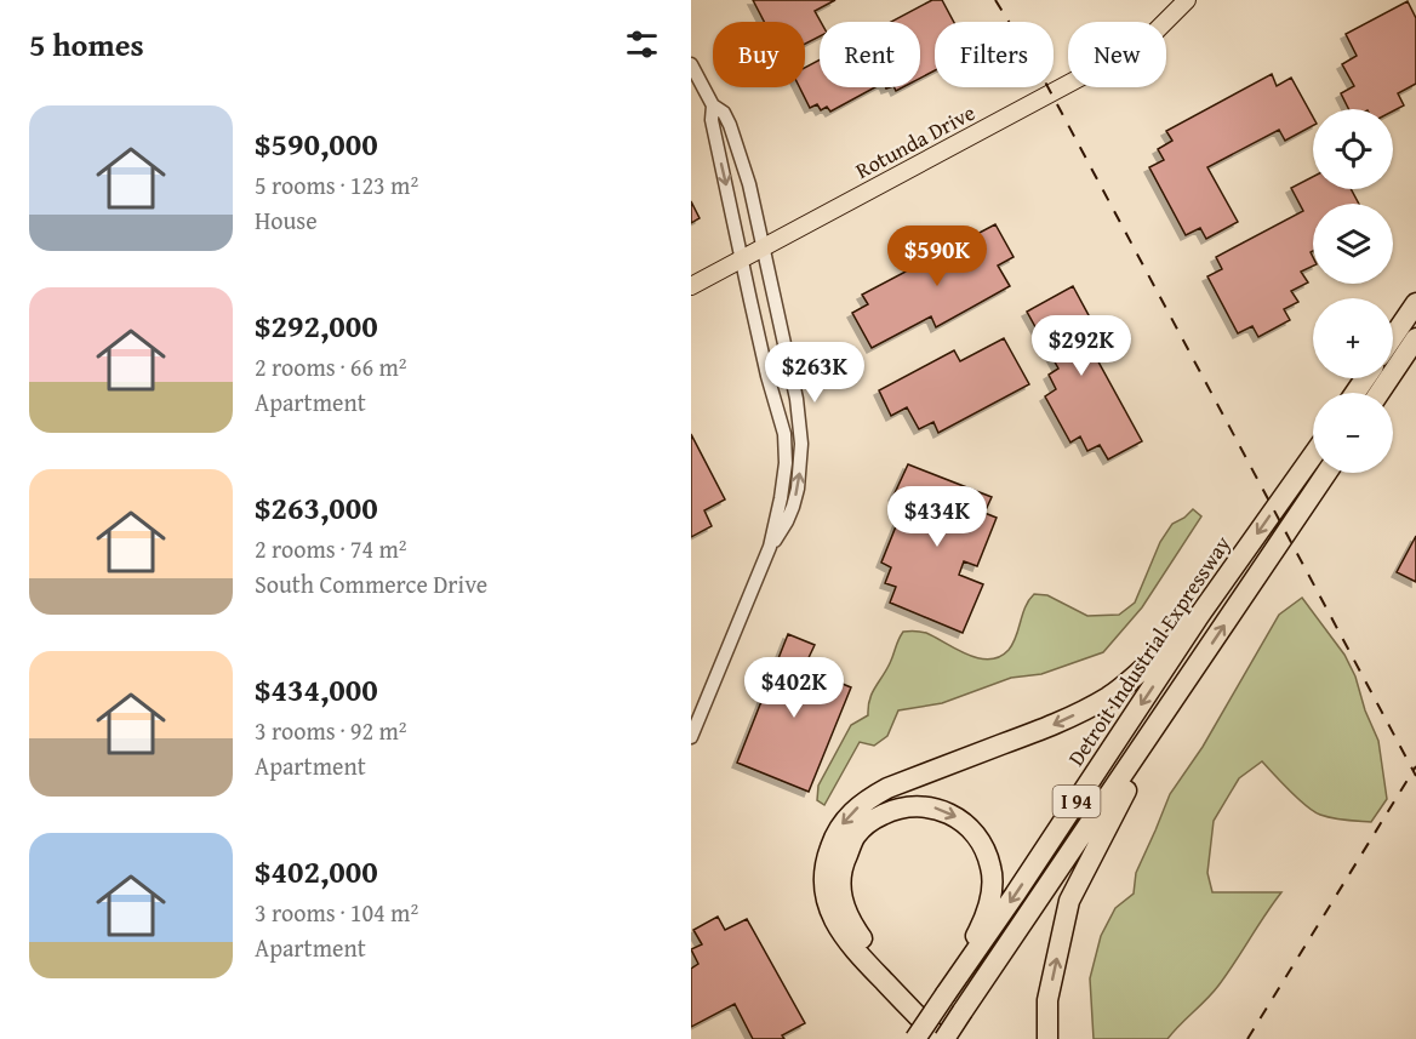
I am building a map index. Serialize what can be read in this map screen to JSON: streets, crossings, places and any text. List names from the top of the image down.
{
  "streets": {
    "highway": ["Detroit Industrial Expressway", "I 94"],
    "main road": ["Rotunda Drive"]
  },
  "page": {
    "heading": "5 homes",
    "chip": [
      "Buy",
      "Rent",
      "Filters",
      "New"
    ],
    "list": [
      {
        "name": "$590,000",
        "note": "5 rooms · 123 m² · House"
      },
      {
        "name": "$292,000",
        "note": "2 rooms · 66 m² · Apartment"
      },
      {
        "name": "$263,000",
        "note": "2 rooms · 74 m² · South Commerce Drive"
      },
      {
        "name": "$434,000",
        "note": "3 rooms · 92 m² · Apartment"
      },
      {
        "name": "$402,000",
        "note": "3 rooms · 104 m² · Apartment"
      }
    ],
    "map_buttons": ["+", "−"],
    "price": [
      "$590K",
      "$292K",
      "$263K",
      "$434K",
      "$402K"
    ]
  }
}
